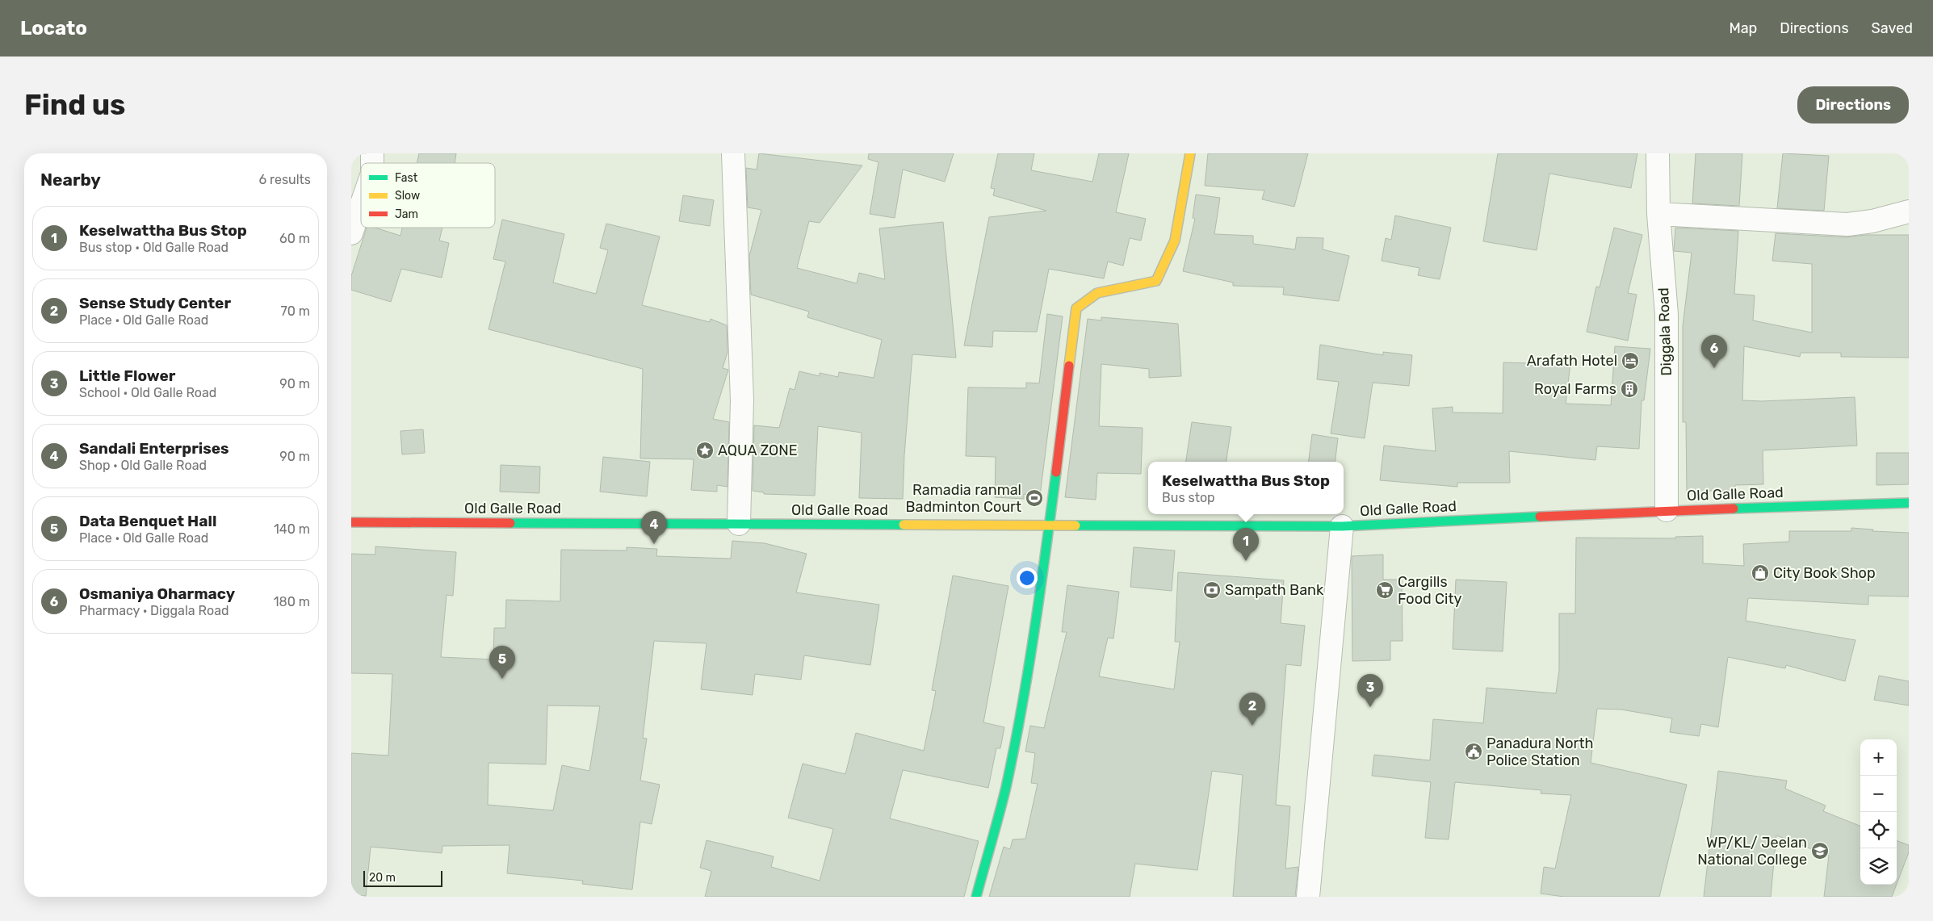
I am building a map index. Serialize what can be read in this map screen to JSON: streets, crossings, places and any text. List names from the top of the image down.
{
  "streets": {
    "main road": ["Old Galle Road"],
    "street": ["Diggala Road"]
  },
  "crossings": [
    ["Diggala Road", "Old Galle Road"]
  ],
  "places": {
    "hotel": ["Arafath Hotel"],
    "building": ["Royal Farms"],
    "place": ["AQUA ZONE"],
    "sports": ["Ramadia ranmal Badminton Court"],
    "shop": ["City Book Shop"],
    "bank": ["Sampath Bank"],
    "supermarket": ["Cargills Food City"],
    "public building": ["Panadura North Police Station"],
    "school or university": ["WP/KL/ Jeelan National College"]
  },
  "legend": ["Fast", "Slow", "Jam"],
  "scale_bar": "20 m",
  "page": {
    "header": "Locato",
    "nav": ["Map", "Directions", "Saved"],
    "buttons": "Directions",
    "title": "Find us",
    "heading": ["Nearby", "6 results"],
    "list": [
      {
        "mark": "1",
        "name": "Keselwattha Bus Stop",
        "note": "Bus stop · Old Galle Road",
        "value": "60 m"
      },
      {
        "mark": "2",
        "name": "Sense Study Center",
        "note": "Place · Old Galle Road",
        "value": "70 m"
      },
      {
        "mark": "3",
        "name": "Little Flower",
        "note": "School · Old Galle Road",
        "value": "90 m"
      },
      {
        "mark": "4",
        "name": "Sandali Enterprises",
        "note": "Shop · Old Galle Road",
        "value": "90 m"
      },
      {
        "mark": "5",
        "name": "Data Benquet Hall",
        "note": "Place · Old Galle Road",
        "value": "140 m"
      },
      {
        "mark": "6",
        "name": "Osmaniya Oharmacy",
        "note": "Pharmacy · Diggala Road",
        "value": "180 m"
      }
    ],
    "pins": [
      "6",
      "4",
      "1",
      "5",
      "3",
      "2"
    ],
    "popup": ["Keselwattha Bus Stop", "Bus stop"],
    "map_buttons": ["+", "−"],
    "scale": "20 m"
  }
}
